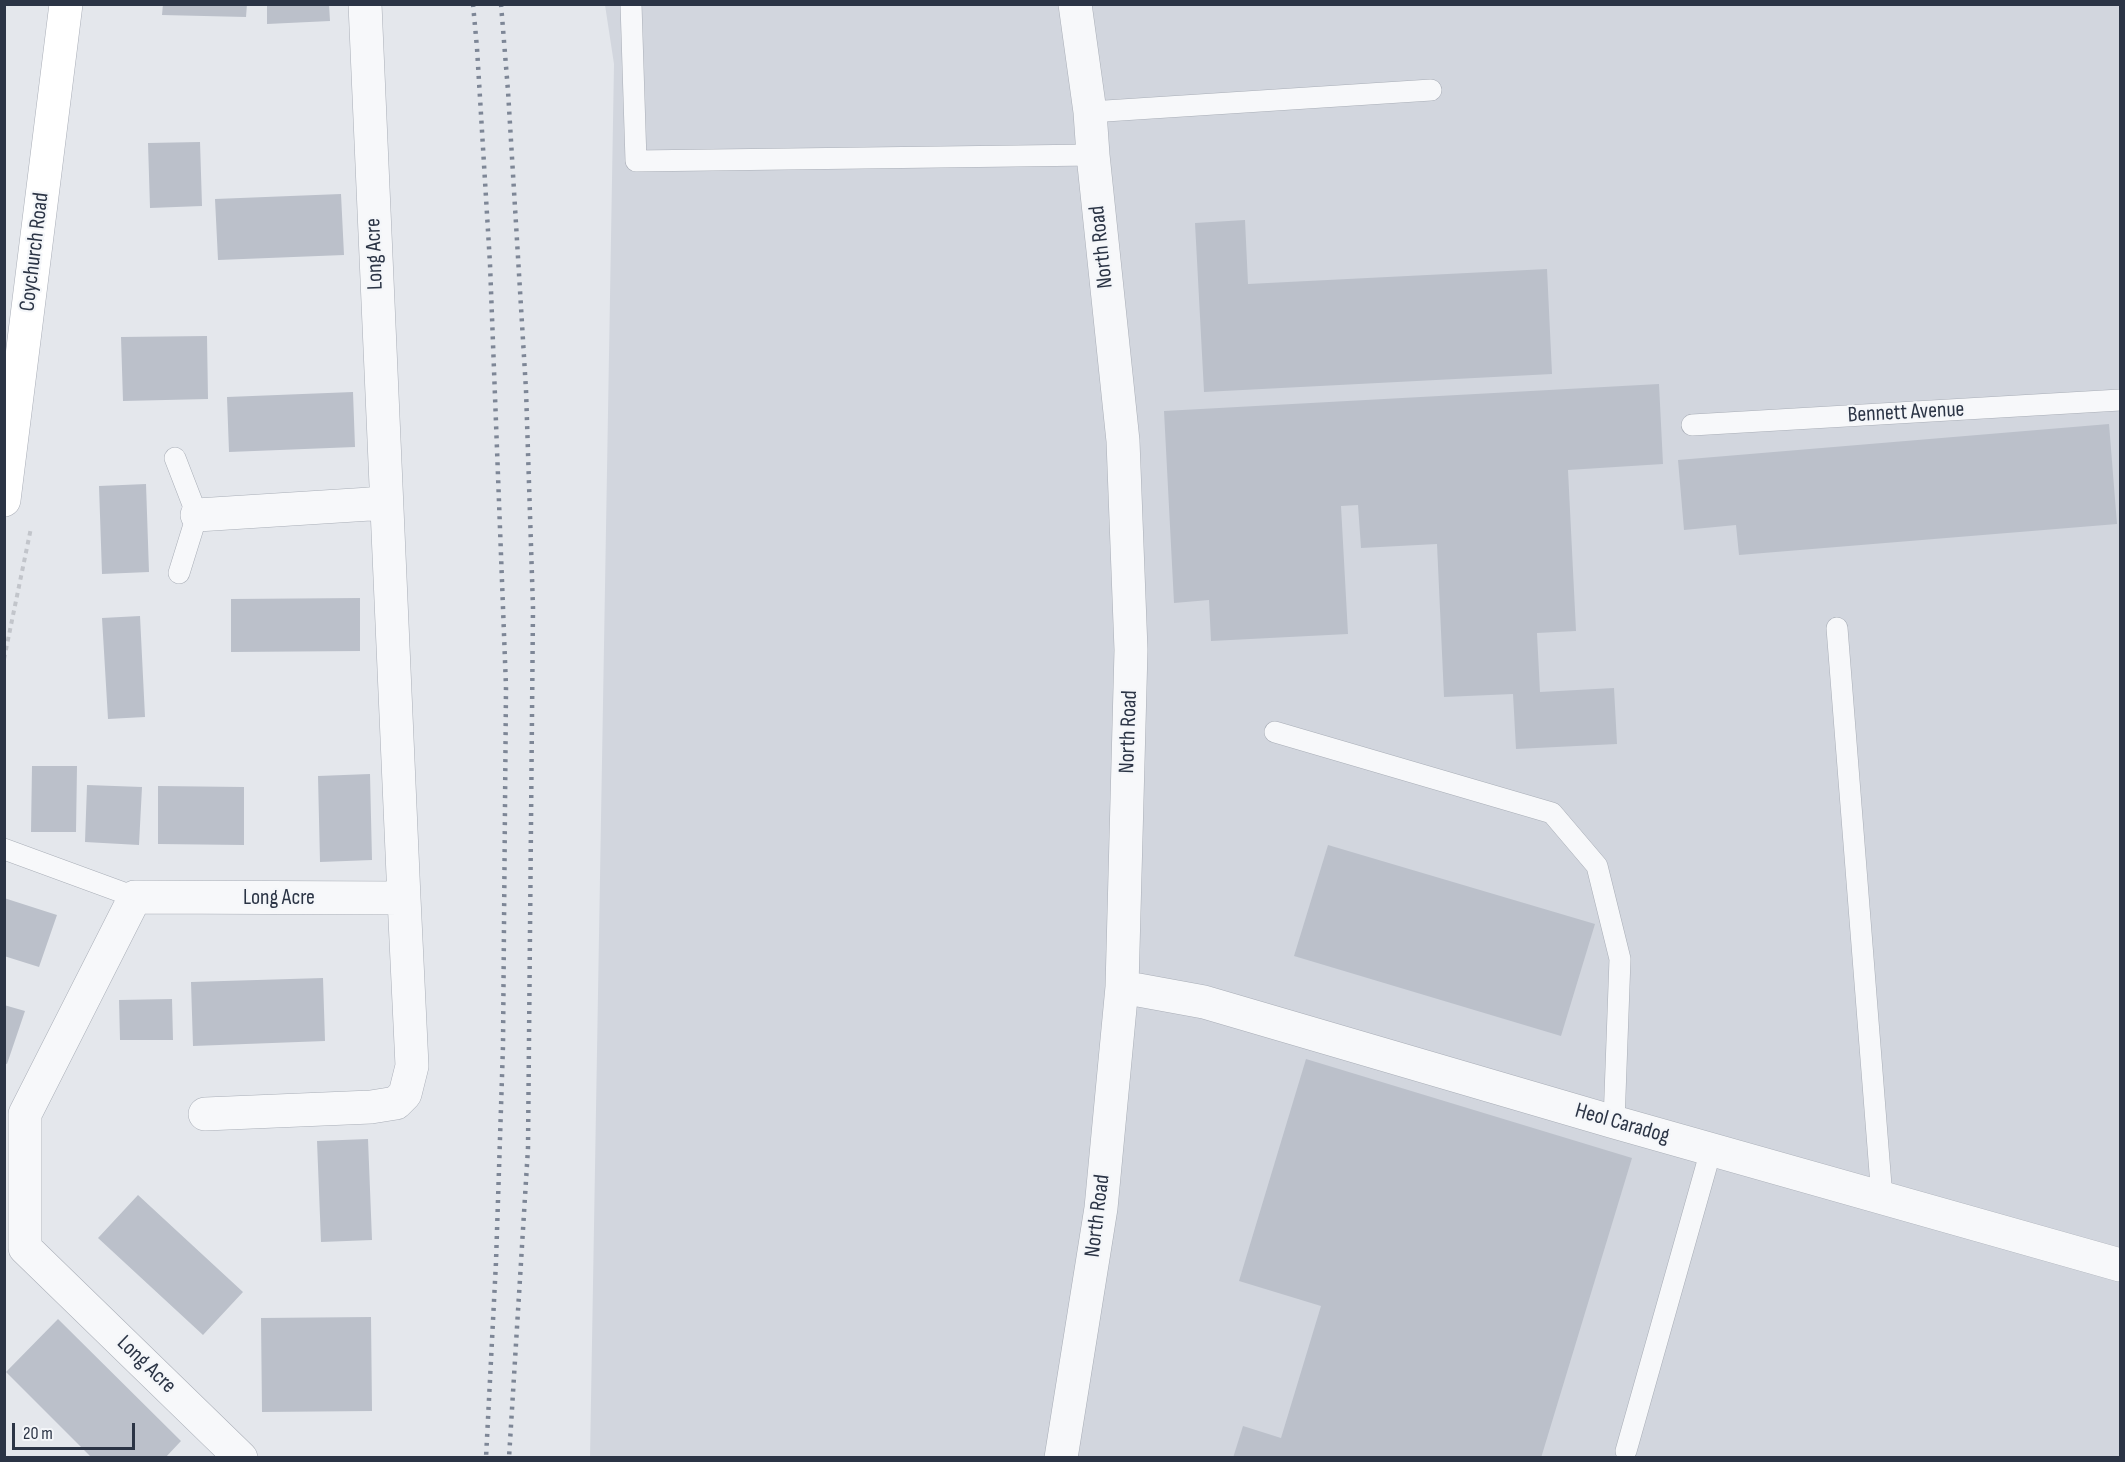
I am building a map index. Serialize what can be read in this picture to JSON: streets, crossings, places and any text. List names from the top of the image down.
{
  "streets": {
    "main road": ["Coychurch Road"],
    "street": ["North Road", "Long Acre", "Heol Caradog"],
    "lane": ["Bennett Avenue"]
  },
  "crossings": [
    ["North Road", "Heol Caradog"]
  ],
  "scale_bar": "20 m"
}
